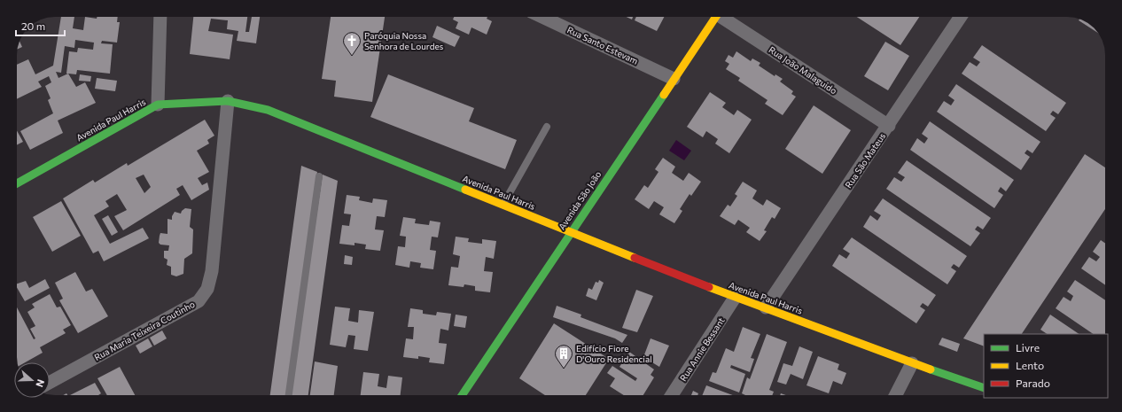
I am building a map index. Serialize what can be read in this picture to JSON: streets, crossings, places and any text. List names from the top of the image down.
{
  "streets": {
    "street": [
      "Rua Santo Estevam",
      "Rua João Malaguido",
      "Avenida Paul Harris",
      "Rua São Mateus",
      "Avenida São João",
      "Rua Maria Teixeira Coutinho",
      "Rua Annie Bessant"
    ]
  },
  "crossings": [
    ["Rua Santo Estevam", "Avenida São João"],
    ["Rua João Malaguido", "Rua São Mateus"],
    ["Avenida Paul Harris", "Rua São Mateus"],
    ["Avenida Paul Harris", "Avenida São João"],
    ["Avenida Paul Harris", "Rua Maria Teixeira Coutinho"],
    ["Avenida Paul Harris", "Rua Annie Bessant"]
  ],
  "places": {
    "church": ["Paróquia Nossa Senhora de Lourdes"],
    "building": ["Edifício Fiore D'Ouro Residencial"]
  },
  "legend": ["Livre", "Lento", "Parado"],
  "scale_bar": "20 m",
  "north": "right"
}
